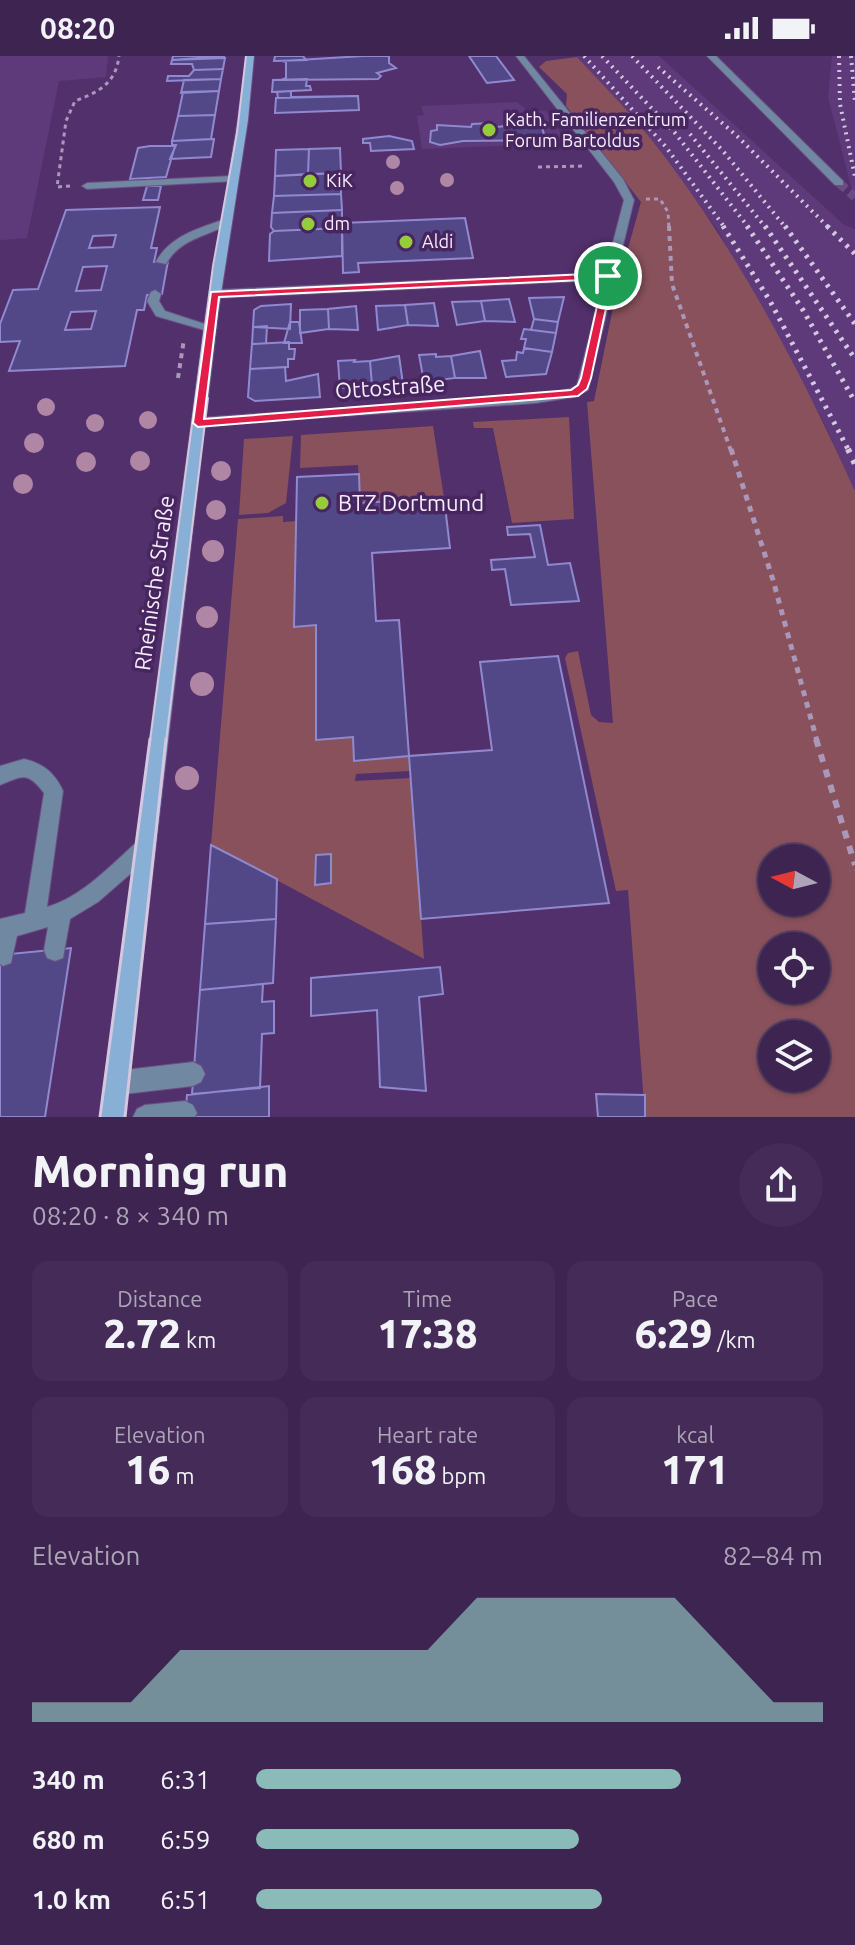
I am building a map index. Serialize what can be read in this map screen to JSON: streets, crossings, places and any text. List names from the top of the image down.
{
  "streets": {
    "main road": ["Rheinische Straße"],
    "street": ["Ottostraße"]
  },
  "crossings": [
    ["Ottostraße", "Rheinische Straße"]
  ],
  "places": [
    "Kath. Familienzentrum Forum Bartoldus",
    "KiK",
    "dm",
    "Aldi",
    "BTZ Dortmund"
  ],
  "north": "left",
  "page": {
    "status": "08:20",
    "heading": ["Morning run", "08:20 · 8 × 340 m"],
    "stats": [
      ["Distance", "2.72 km"],
      ["Time", "17:38"],
      ["Pace", "6:29 /km"],
      ["Elevation", "16 m"],
      ["Heart rate", "168 bpm"],
      ["kcal", "171"]
    ],
    "chart": ["Elevation", "82–84 m"],
    "list": [
      {
        "name": "340 m",
        "note": "6:31"
      },
      {
        "name": "680 m",
        "note": "6:59"
      },
      {
        "name": "1.0 km",
        "note": "6:51"
      }
    ]
  }
}
